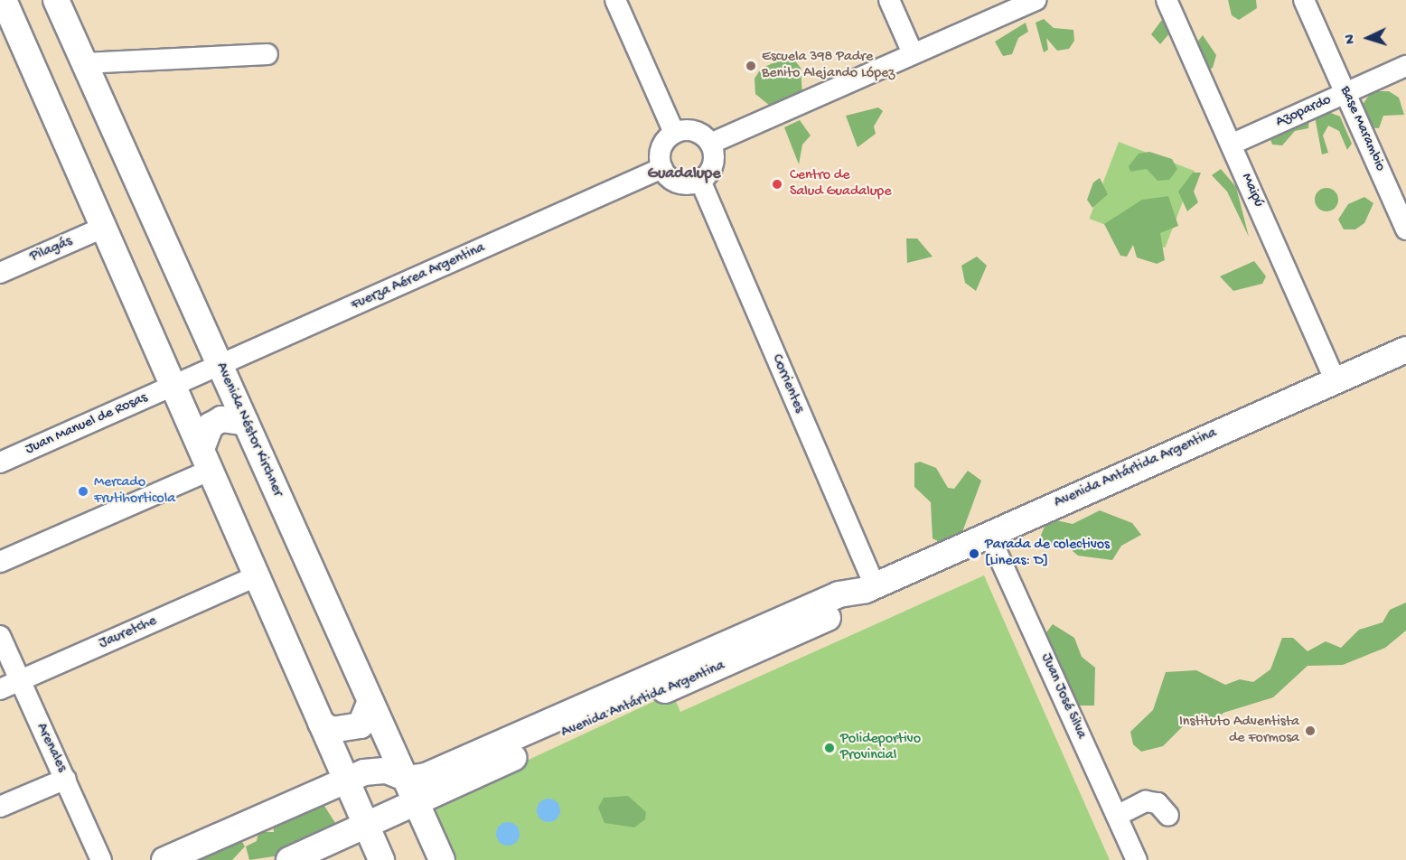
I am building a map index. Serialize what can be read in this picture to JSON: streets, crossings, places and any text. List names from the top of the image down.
{
  "streets": {
    "main road": ["Avenida Néstor Kirchner", "Avenida Antártida Argentina"],
    "street": [
      "Azopardo",
      "Base Marambio",
      "Maipú",
      "Pilagás",
      "Fuerza Aérea Argentina",
      "Corrientes",
      "Juan Manuel de Rosas",
      "Jauretche",
      "Juan José Silva",
      "Arenales"
    ]
  },
  "crossings": [
    ["Azopardo", "Base Marambio"],
    ["Azopardo", "Maipú"],
    ["Maipú", "Avenida Antártida Argentina"],
    ["Fuerza Aérea Argentina", "Corrientes"],
    ["Fuerza Aérea Argentina", "Juan Manuel de Rosas"],
    ["Fuerza Aérea Argentina", "Avenida Néstor Kirchner"],
    ["Corrientes", "Avenida Antártida Argentina"],
    ["Avenida Néstor Kirchner", "Avenida Antártida Argentina"],
    ["Avenida Antártida Argentina", "Juan José Silva"],
    ["Jauretche", "Arenales"]
  ],
  "districts": ["Guadalupe"],
  "places": [
    "Escuela 398 Padre Benito Alejando López",
    "Centro de Salud Guadalupe",
    "Mercado Frutihorticola",
    "Parada de colectivos [Lineas: D]",
    "Instituto Adventista de Formosa",
    "Polideportivo Provincial"
  ],
  "north": "left"
}
